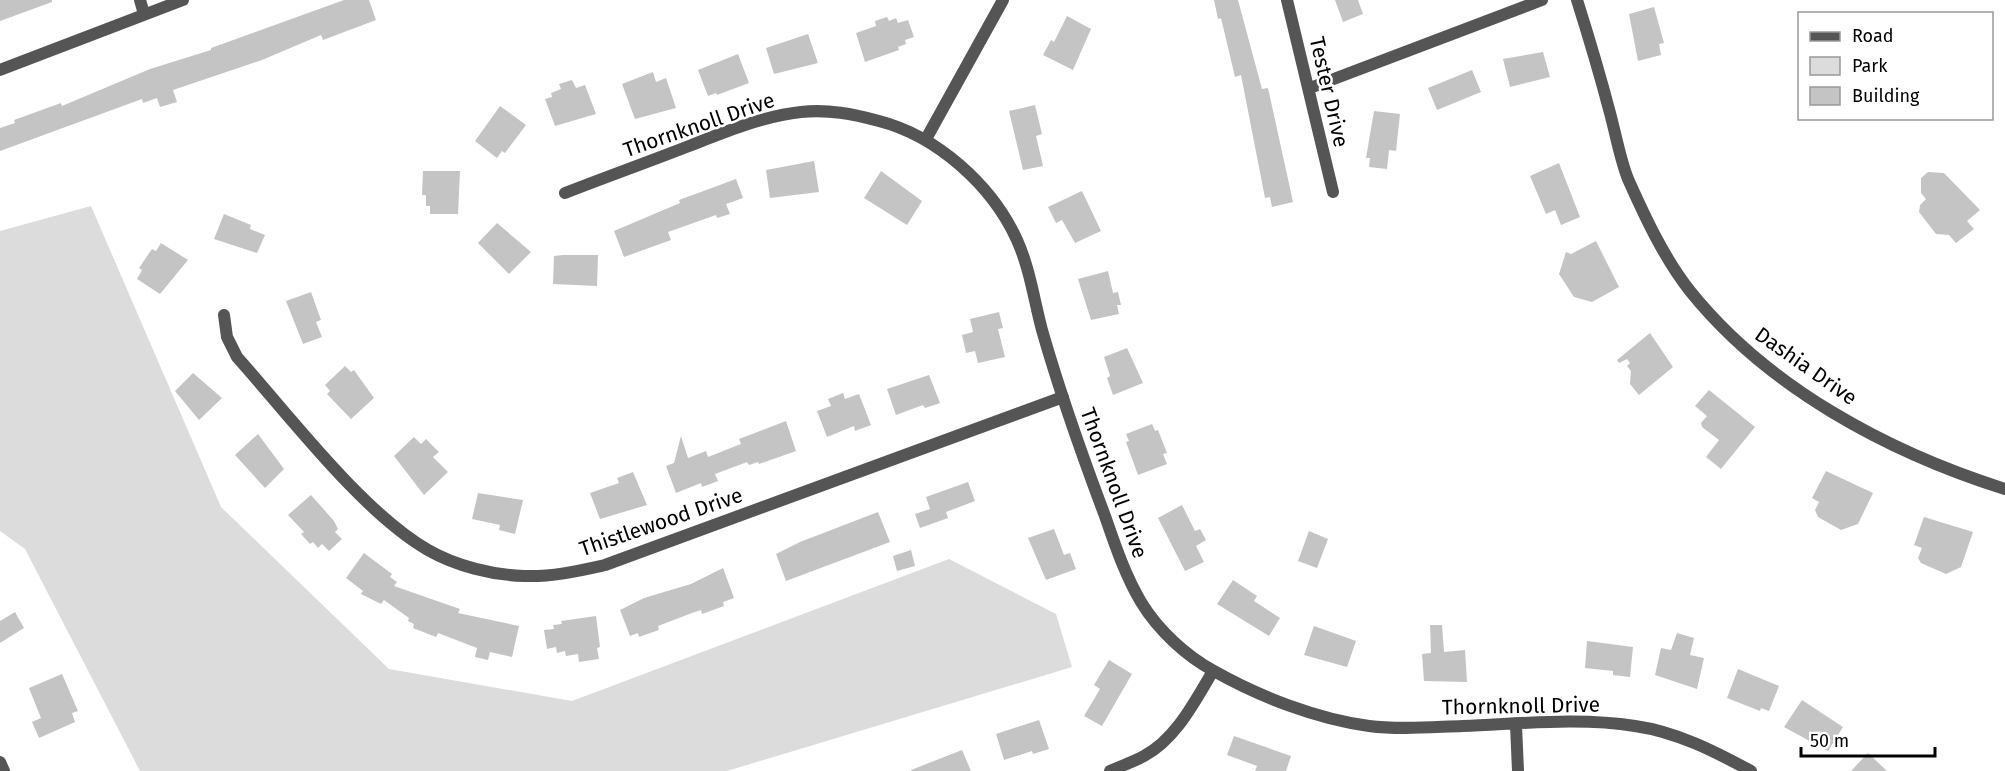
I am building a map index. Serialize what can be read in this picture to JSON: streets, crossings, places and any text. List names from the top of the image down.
{
  "streets": {
    "street": [
      "Tester Drive",
      "Thornknoll Drive",
      "Dashia Drive",
      "Thistlewood Drive"
    ]
  },
  "crossings": [
    ["Thornknoll Drive", "Thistlewood Drive"]
  ],
  "legend": ["Road", "Park", "Building"],
  "scale_bar": "50 m"
}
